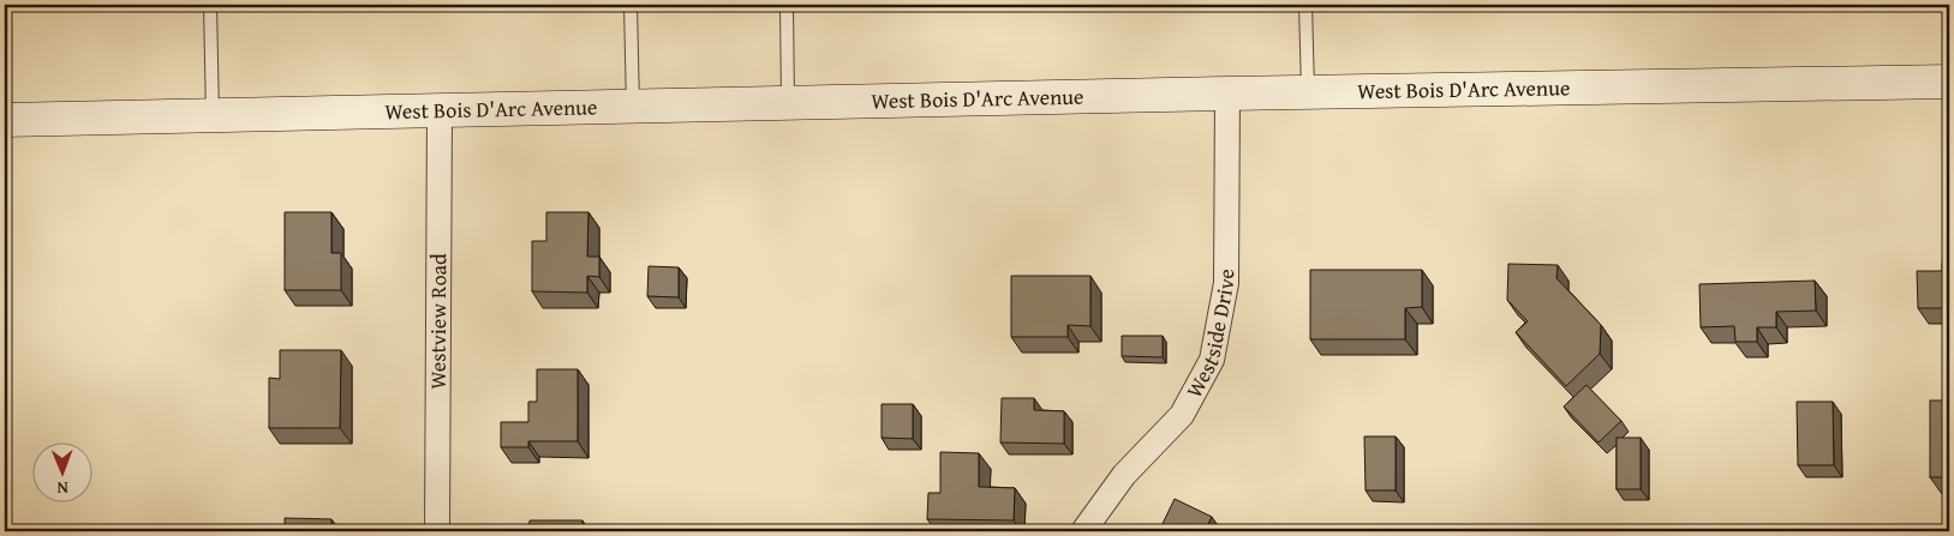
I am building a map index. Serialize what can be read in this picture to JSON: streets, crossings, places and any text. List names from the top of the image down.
{
  "streets": {
    "street": ["West Bois D'Arc Avenue", "Westview Road", "Westside Drive"]
  },
  "crossings": [
    ["West Bois D'Arc Avenue", "Westview Road"],
    ["West Bois D'Arc Avenue", "Westside Drive"]
  ],
  "north": "bottom"
}
